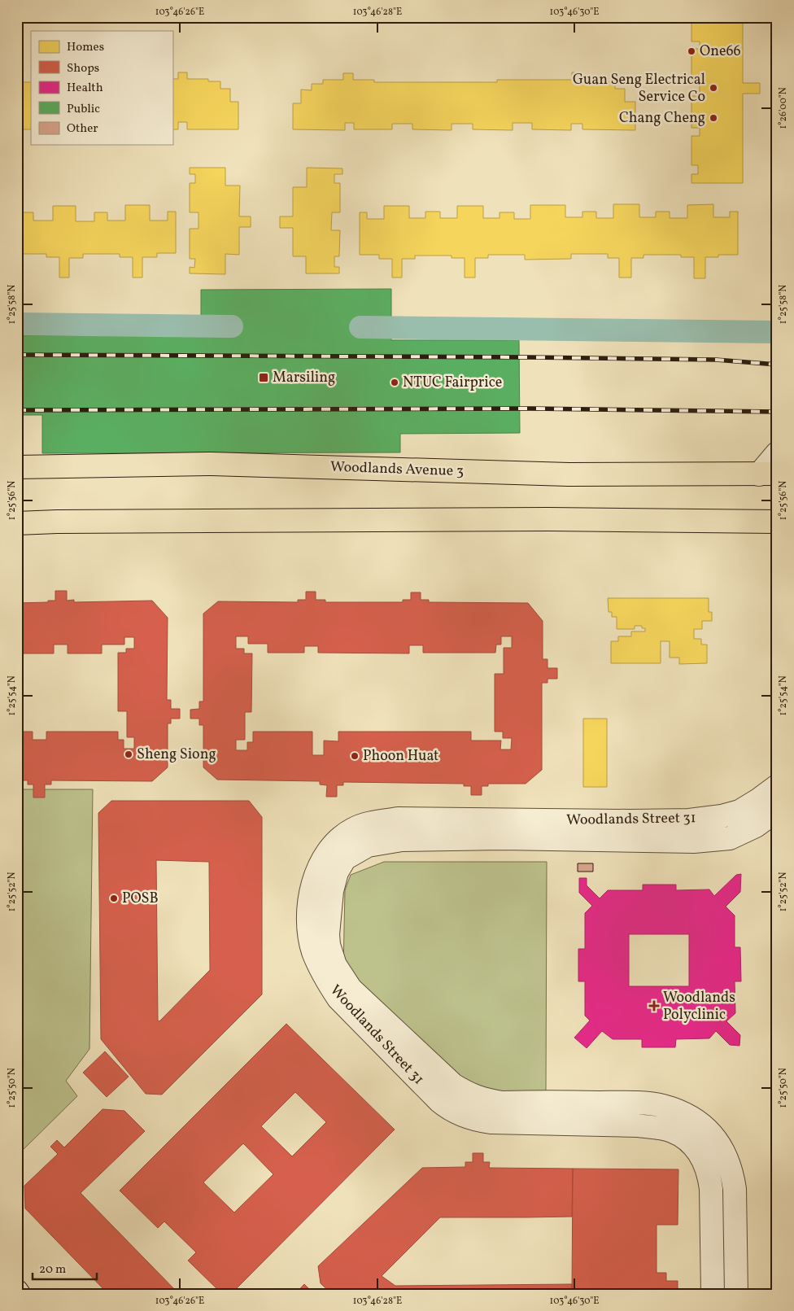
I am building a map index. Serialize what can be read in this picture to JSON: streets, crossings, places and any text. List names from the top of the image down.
{
  "streets": {
    "main road": ["Woodlands Avenue 3"],
    "street": ["Woodlands Street 31"]
  },
  "places": {
    "other": [
      "One66",
      "Guan Seng Electrical Service Co",
      "Chang Cheng",
      "NTUC Fairprice",
      "Sheng Siong",
      "Phoon Huat",
      "POSB"
    ],
    "transit": ["Marsiling"],
    "health": ["Woodlands Polyclinic"]
  },
  "legend": [
    "Homes",
    "Shops",
    "Health",
    "Public",
    "Other"
  ],
  "scale_bar": "20 m",
  "coordinates": [
    "103°46'26\"E",
    "103°46'28\"E",
    "103°46'30\"E",
    "1°26'00\"N",
    "1°25'58\"N",
    "1°25'56\"N",
    "1°25'54\"N",
    "1°25'52\"N",
    "1°25'50\"N"
  ]
}
